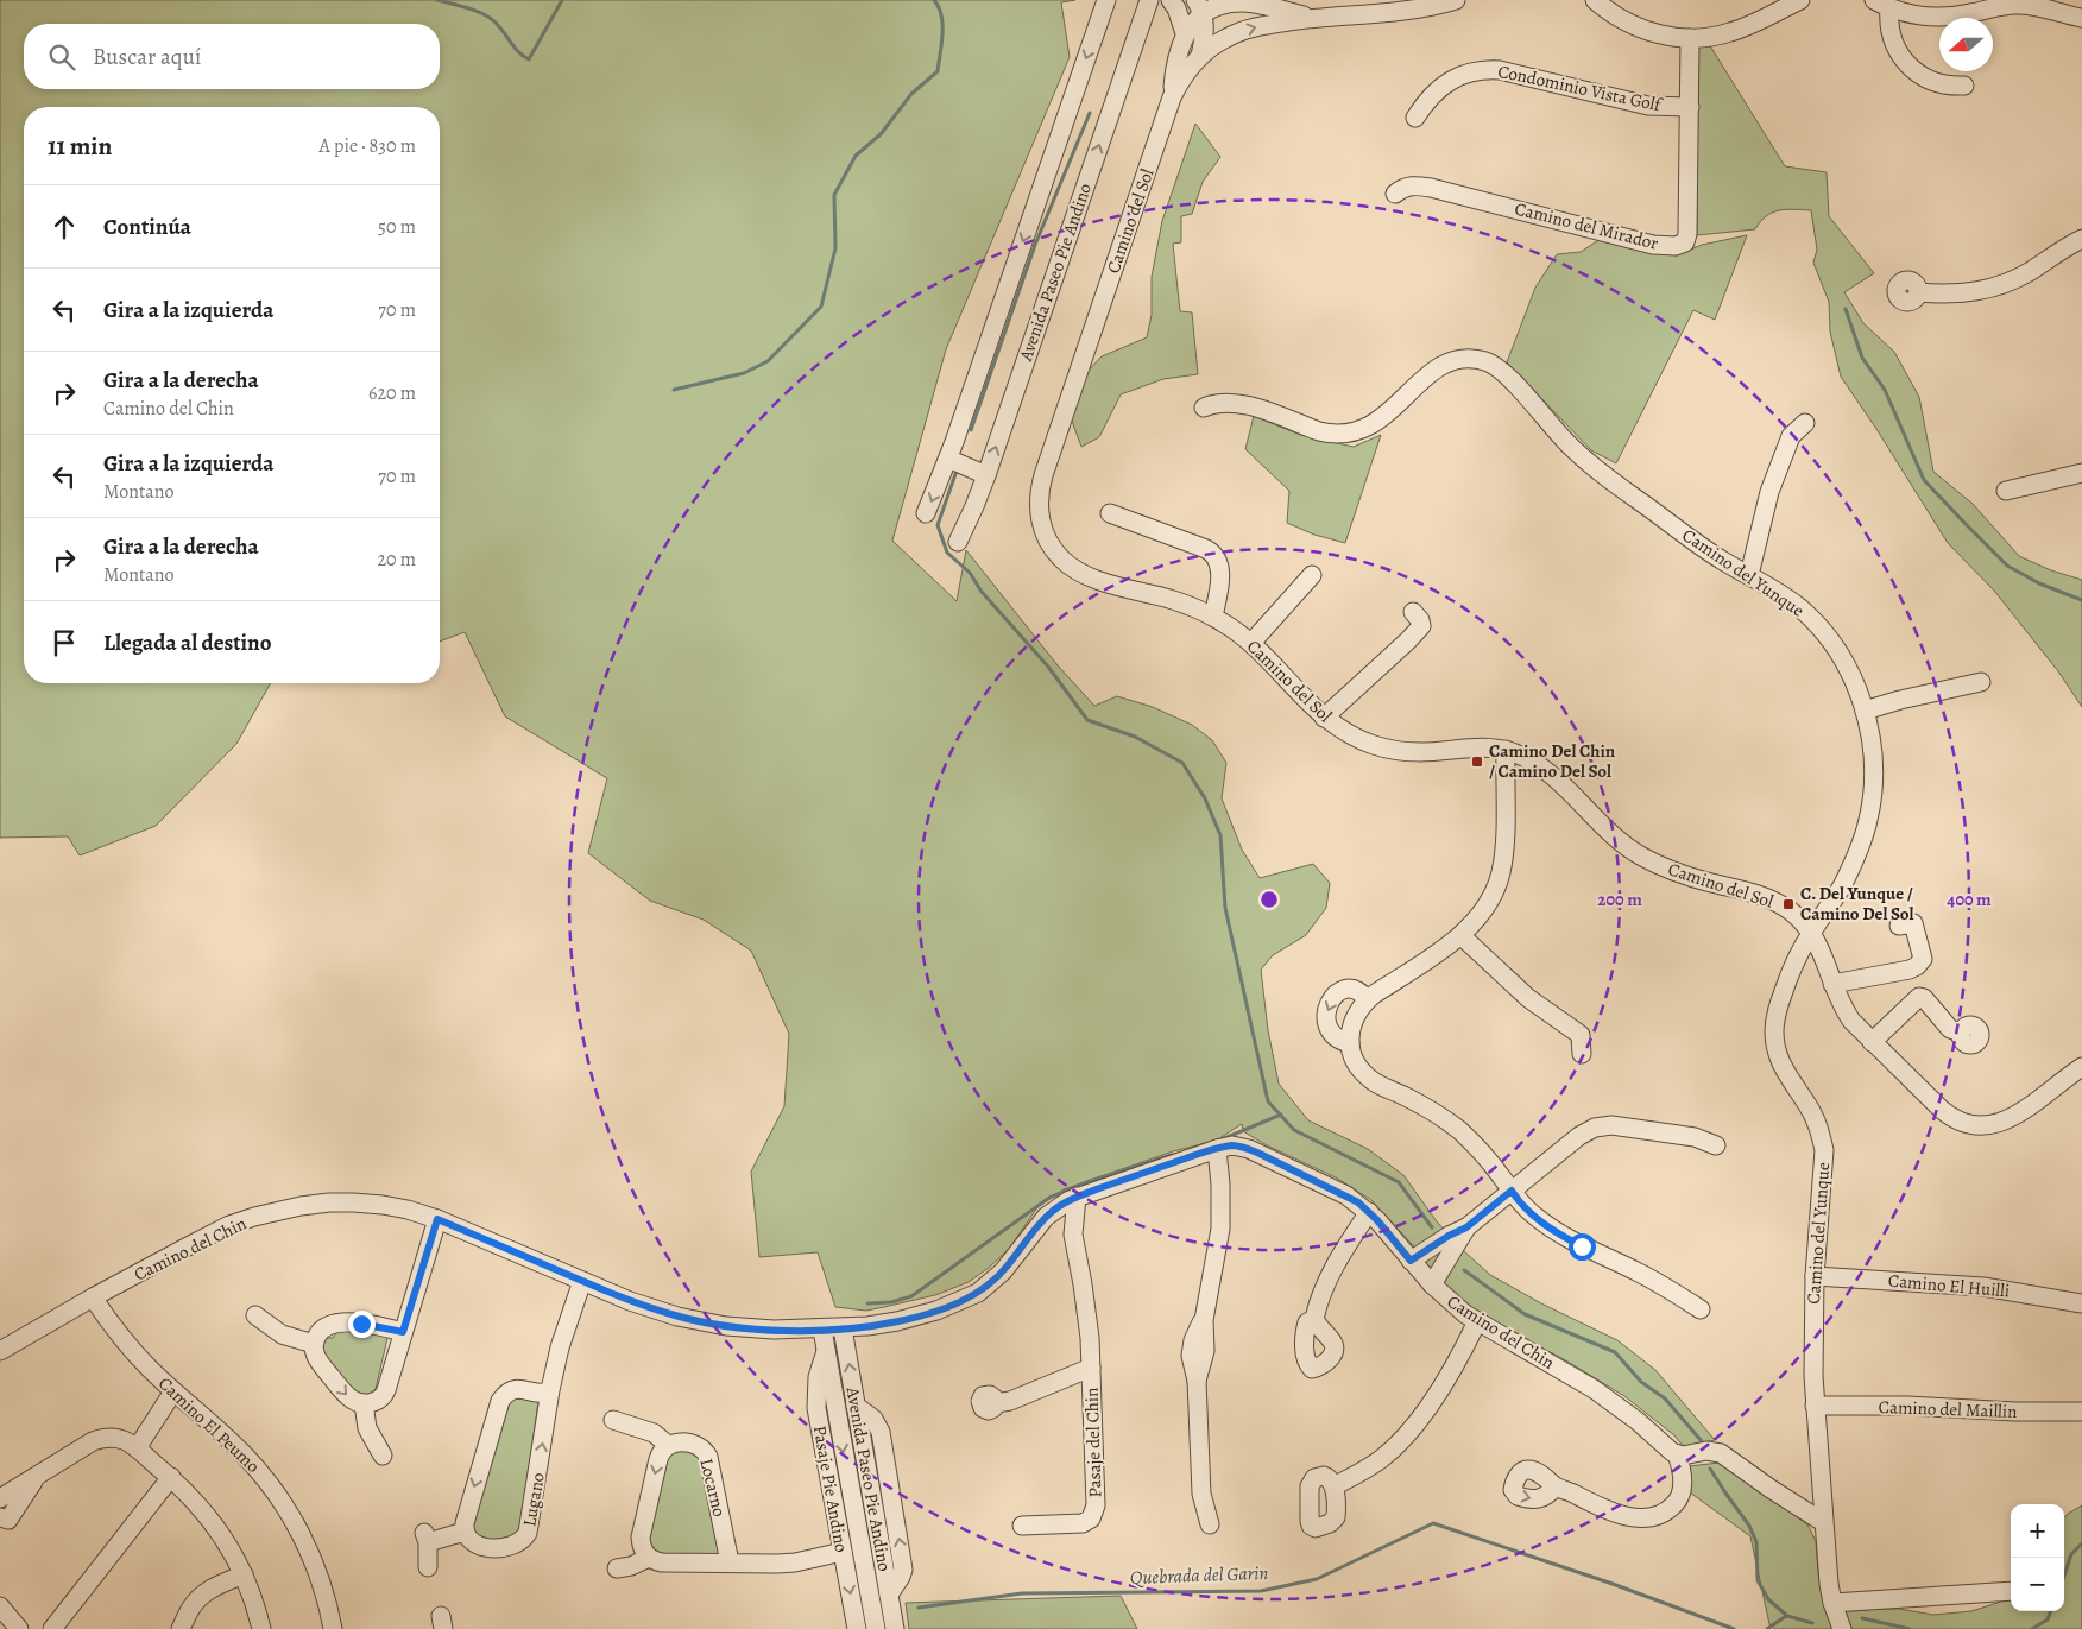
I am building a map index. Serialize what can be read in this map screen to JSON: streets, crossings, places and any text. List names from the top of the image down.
{
  "streets": {
    "street": [
      "Condominio Vista Golf",
      "Camino del Sol",
      "Camino del Mirador",
      "Avenida Paseo Pie Andino",
      "Camino del Yunque",
      "Camino del Chin",
      "Camino El Huilli",
      "Camino del Maillin",
      "Camino El Peumo",
      "Pasaje del Chin",
      "Locarno",
      "Pasaje Pie Andino",
      "Lugano"
    ]
  },
  "crossings": [
    ["Condominio Vista Golf", "Camino del Mirador"],
    ["Camino del Sol", "Camino del Yunque"],
    ["Avenida Paseo Pie Andino", "Camino del Chin"],
    ["Avenida Paseo Pie Andino", "Pasaje Pie Andino"],
    ["Camino del Yunque", "Camino El Huilli"],
    ["Camino del Yunque", "Camino del Maillin"],
    ["Camino del Chin", "Camino El Peumo"],
    ["Camino del Chin", "Pasaje del Chin"],
    ["Camino del Chin", "Lugano"]
  ],
  "water": ["Quebrada del Garin"],
  "places": {
    "transit": ["Camino Del Chin / Camino Del Sol", "C. Del Yunque / Camino Del Sol"]
  },
  "north": "left",
  "page": {
    "search": "Buscar aquí",
    "heading": ["11 min", "A pie · 830 m"],
    "list": [
      ["Continúa", "50 m"],
      ["Gira a la izquierda", "70 m"],
      ["Gira a la derecha", "Camino del Chin", "620 m"],
      ["Gira a la izquierda", "Montano", "70 m"],
      ["Gira a la derecha", "Montano", "20 m"],
      "Llegada al destino"
    ],
    "map_buttons": ["+", "−"]
  },
  "rings": ["200 m", "400 m"]
}
